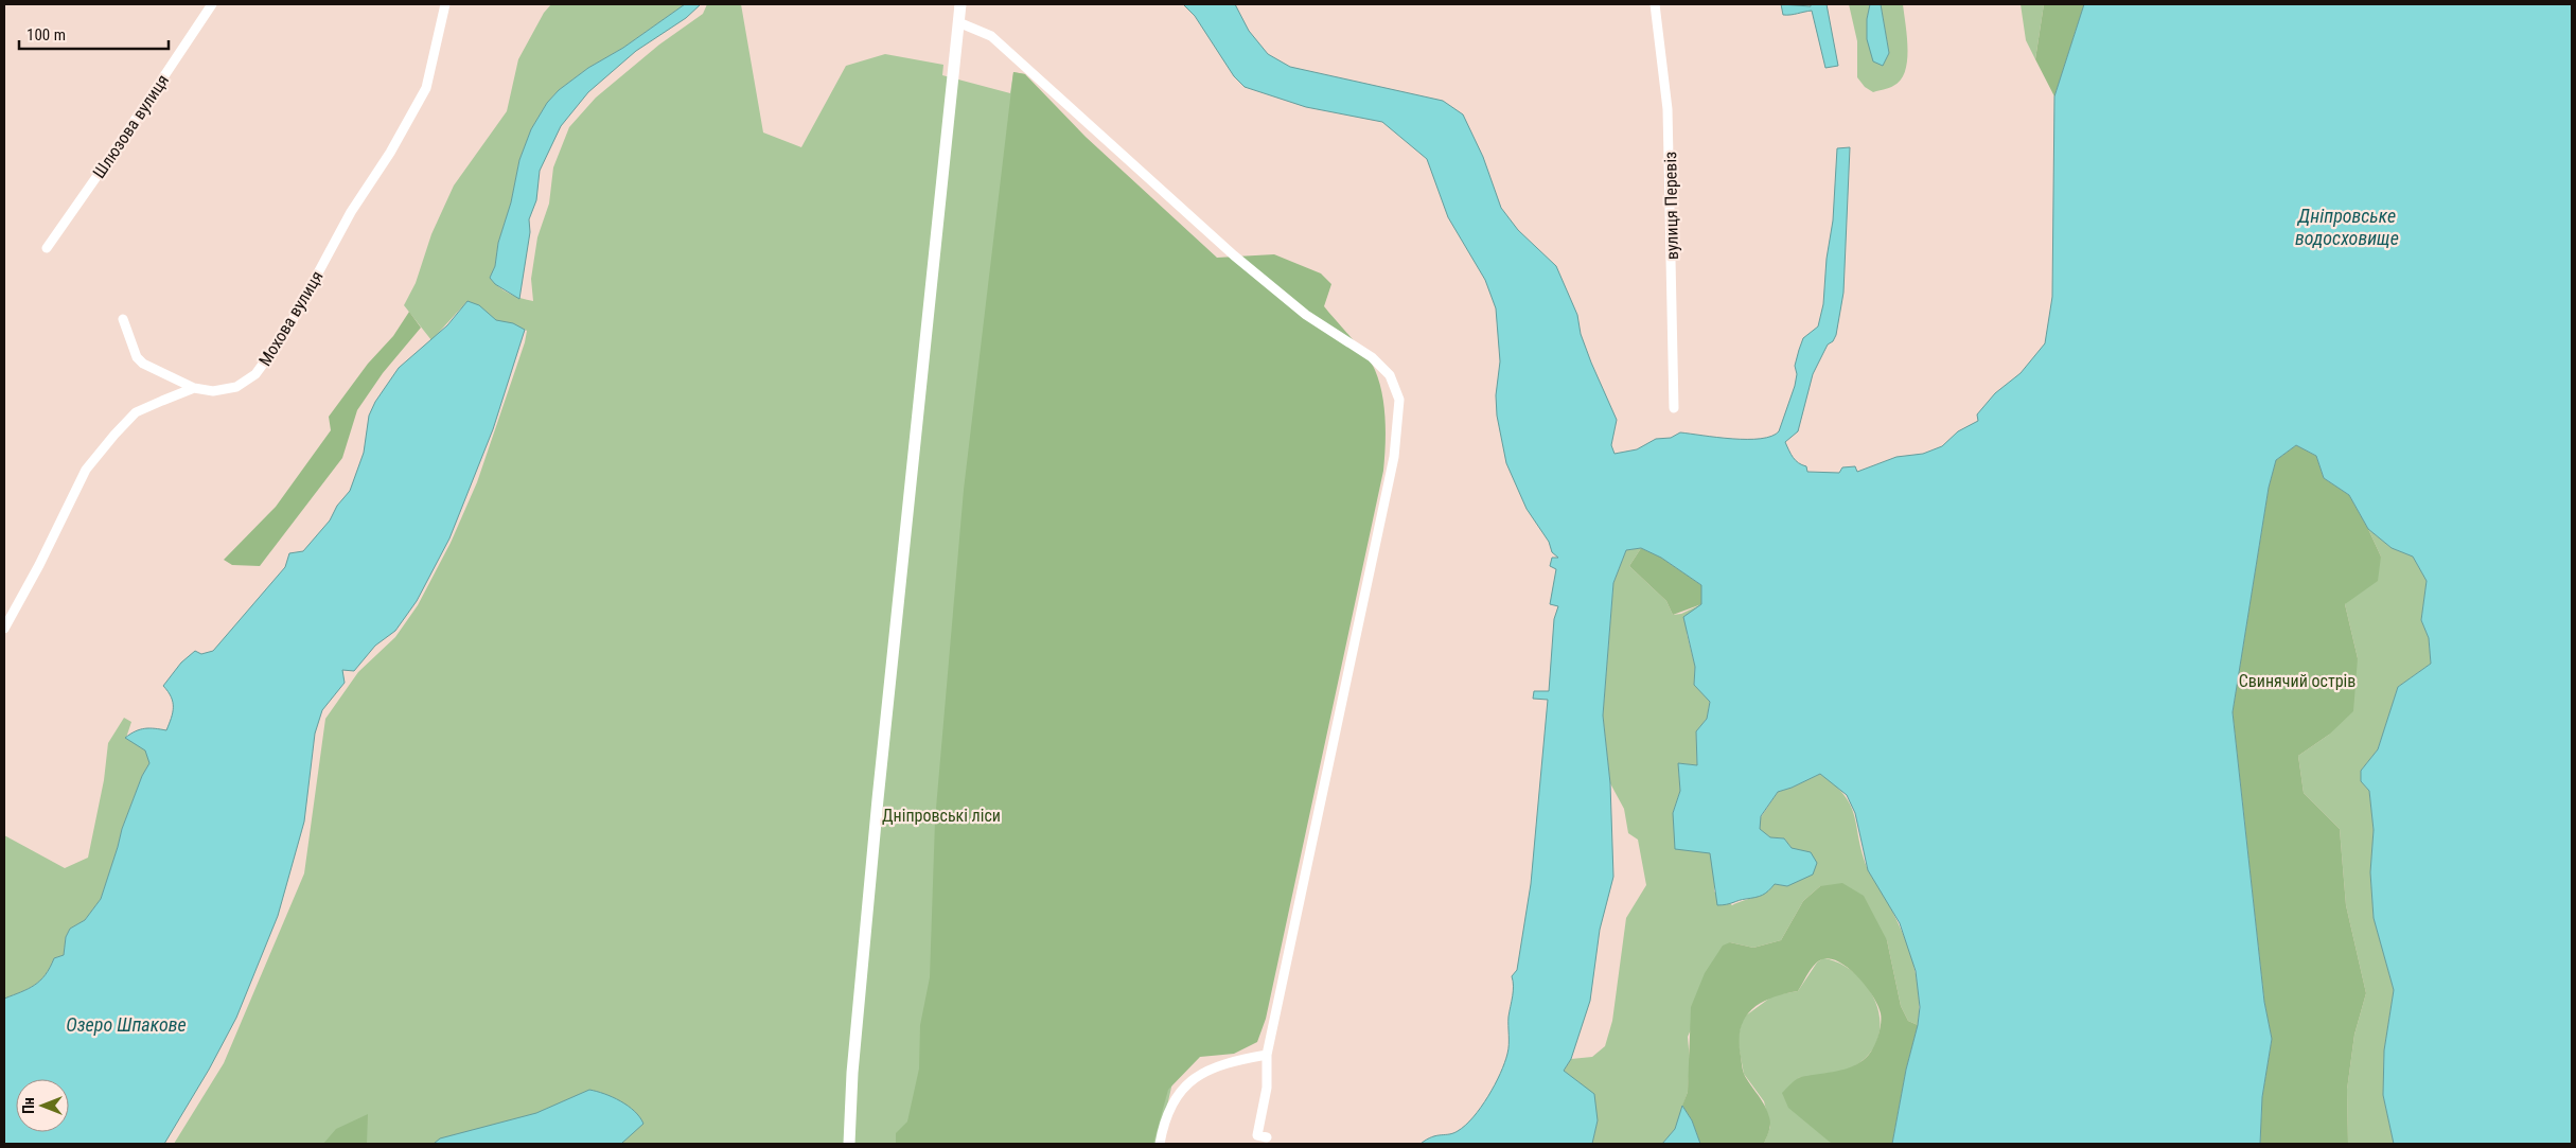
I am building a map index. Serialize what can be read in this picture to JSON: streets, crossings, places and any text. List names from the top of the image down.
{
  "streets": {
    "street": ["Шлюзова вулиця", "вулиця Перевіз", "Мохова вулиця"]
  },
  "water": ["Дніпровське водосховище", "Озеро Шпакове"],
  "parks": ["Свинячий острів", "Дніпровські ліси"],
  "scale_bar": "100 m",
  "north": "left"
}
